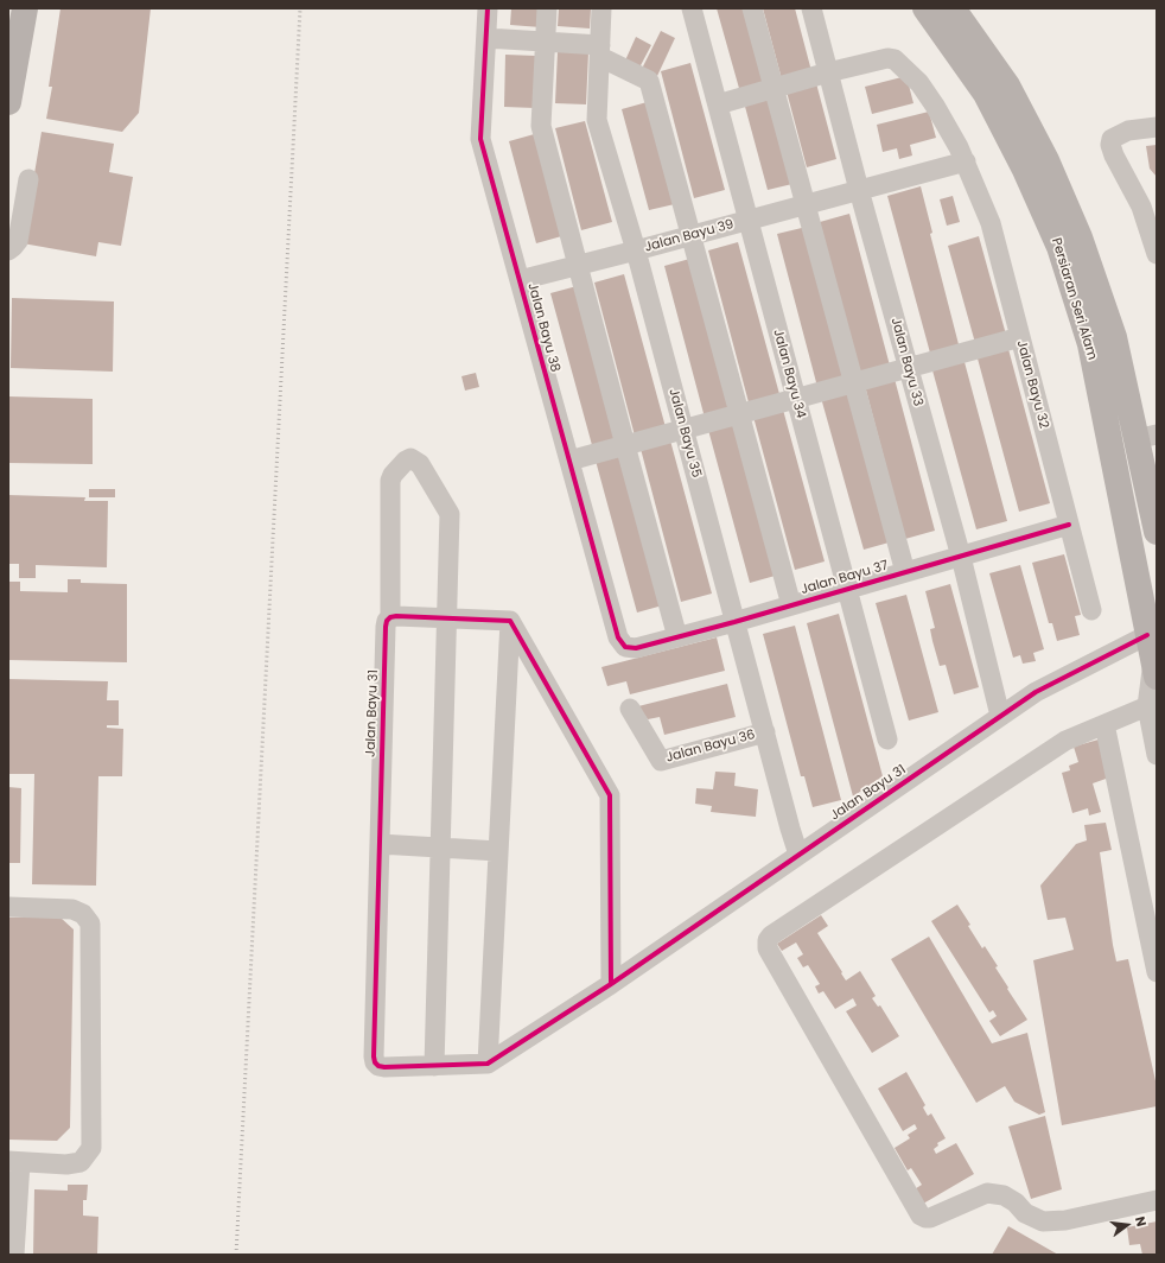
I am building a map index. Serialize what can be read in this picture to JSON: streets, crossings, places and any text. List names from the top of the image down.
{
  "streets": {
    "main road": ["Persiaran Seri Alam"],
    "street": [
      "Jalan Bayu 39",
      "Jalan Bayu 38",
      "Jalan Bayu 33",
      "Jalan Bayu 34",
      "Jalan Bayu 32",
      "Jalan Bayu 35",
      "Jalan Bayu 37",
      "Jalan Bayu 31",
      "Jalan Bayu 36"
    ]
  },
  "crossings": [
    ["Jalan Bayu 39", "Jalan Bayu 38"],
    ["Jalan Bayu 39", "Jalan Bayu 33"],
    ["Jalan Bayu 39", "Jalan Bayu 34"],
    ["Jalan Bayu 39", "Jalan Bayu 32"],
    ["Jalan Bayu 39", "Jalan Bayu 35"],
    ["Persiaran Seri Alam", "Jalan Bayu 31"],
    ["Jalan Bayu 38", "Jalan Bayu 37"],
    ["Jalan Bayu 33", "Jalan Bayu 32"],
    ["Jalan Bayu 33", "Jalan Bayu 37"],
    ["Jalan Bayu 33", "Jalan Bayu 31"],
    ["Jalan Bayu 34", "Jalan Bayu 37"],
    ["Jalan Bayu 32", "Jalan Bayu 37"],
    ["Jalan Bayu 35", "Jalan Bayu 37"],
    ["Jalan Bayu 35", "Jalan Bayu 31"],
    ["Jalan Bayu 35", "Jalan Bayu 36"]
  ],
  "north": "right"
}
